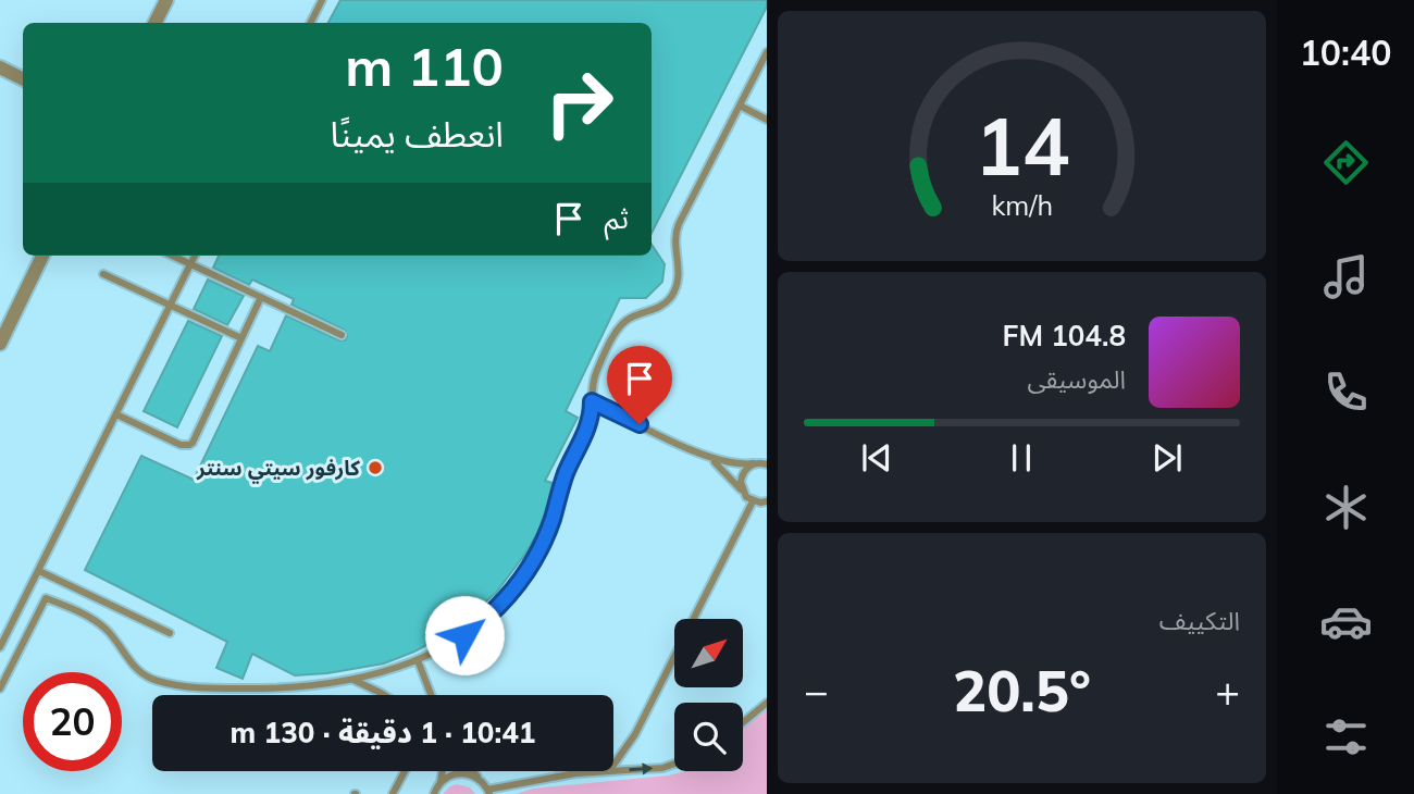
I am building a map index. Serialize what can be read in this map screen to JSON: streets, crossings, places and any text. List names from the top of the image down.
{
  "places": ["كارفور سيتي سنتر"],
  "north": "top right",
  "page": {
    "tabs": "10:40",
    "turn": ["110 m", "انعطف يمينًا"],
    "then": "ثم",
    "song": ["104.8 FM", "الموسيقى"],
    "tile": "التكييف",
    "heat": ["−", "20.5°", "+"],
    "limit": "20",
    "trip": "10:41 · 1 دقيقة · 130 m",
    "gauge": ["14", "km/h"]
  }
}
